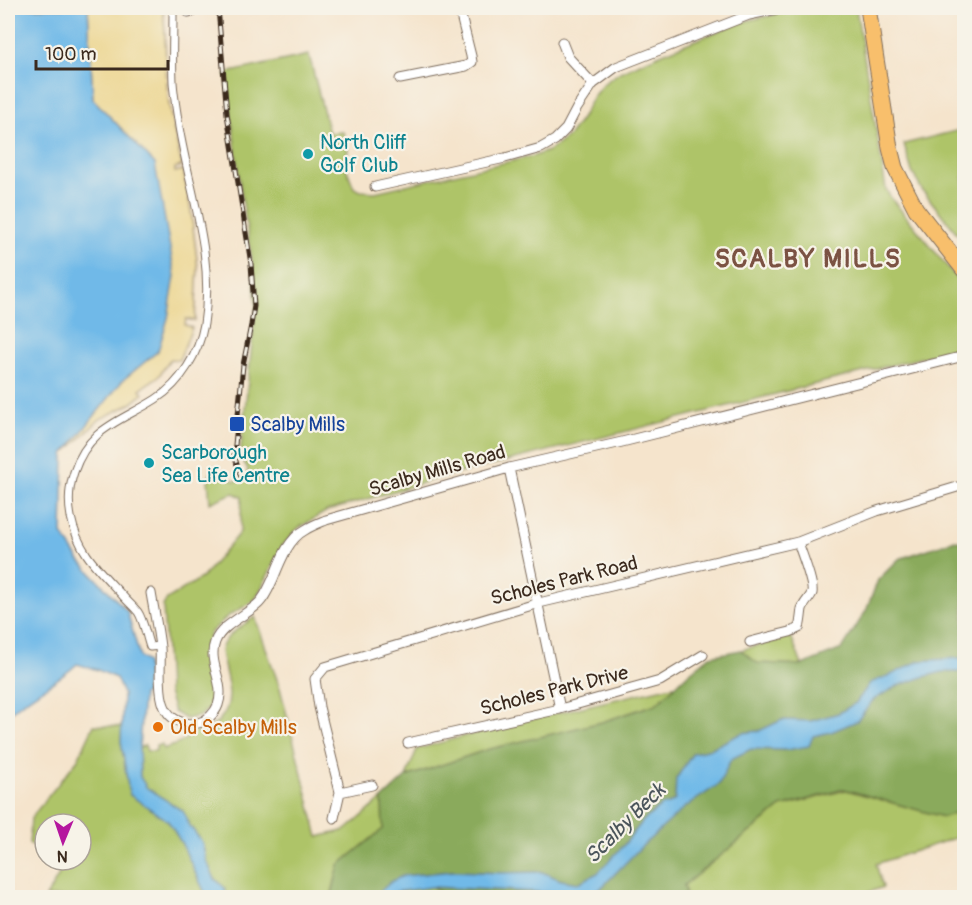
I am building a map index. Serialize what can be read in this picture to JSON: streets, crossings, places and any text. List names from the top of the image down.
{
  "streets": {
    "street": ["Scalby Mills Road", "Scholes Park Road", "Scholes Park Drive"]
  },
  "districts": ["SCALBY MILLS"],
  "water": ["Scalby Beck"],
  "places": {
    "other": ["North Cliff Golf Club", "Scarborough Sea Life Centre", "Old Scalby Mills"],
    "transit": ["Scalby Mills"]
  },
  "scale_bar": "100 m",
  "north": "bottom"
}
